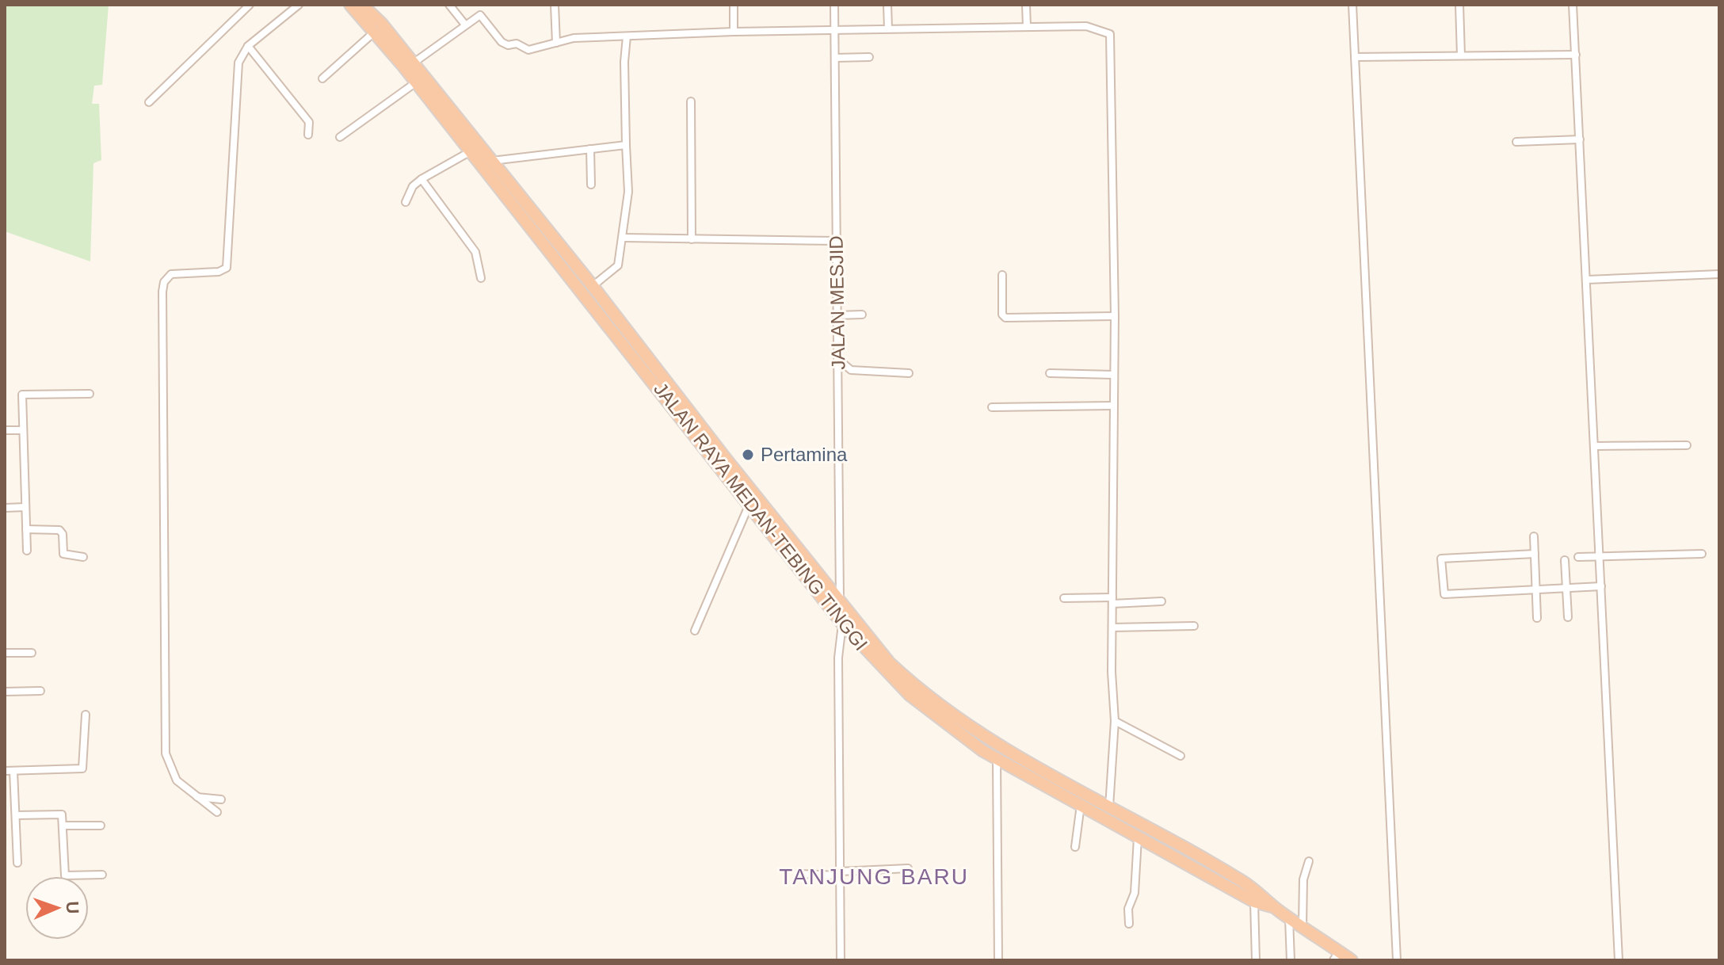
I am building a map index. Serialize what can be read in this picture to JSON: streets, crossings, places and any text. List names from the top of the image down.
{
  "streets": {
    "highway": ["JALAN RAYA MEDAN-TEBING TINGGI"],
    "street": ["JALAN MESJID"]
  },
  "crossings": [
    ["JALAN MESJID", "JALAN RAYA MEDAN-TEBING TINGGI"]
  ],
  "districts": ["TANJUNG BARU"],
  "places": ["Pertamina"],
  "north": "right"
}
